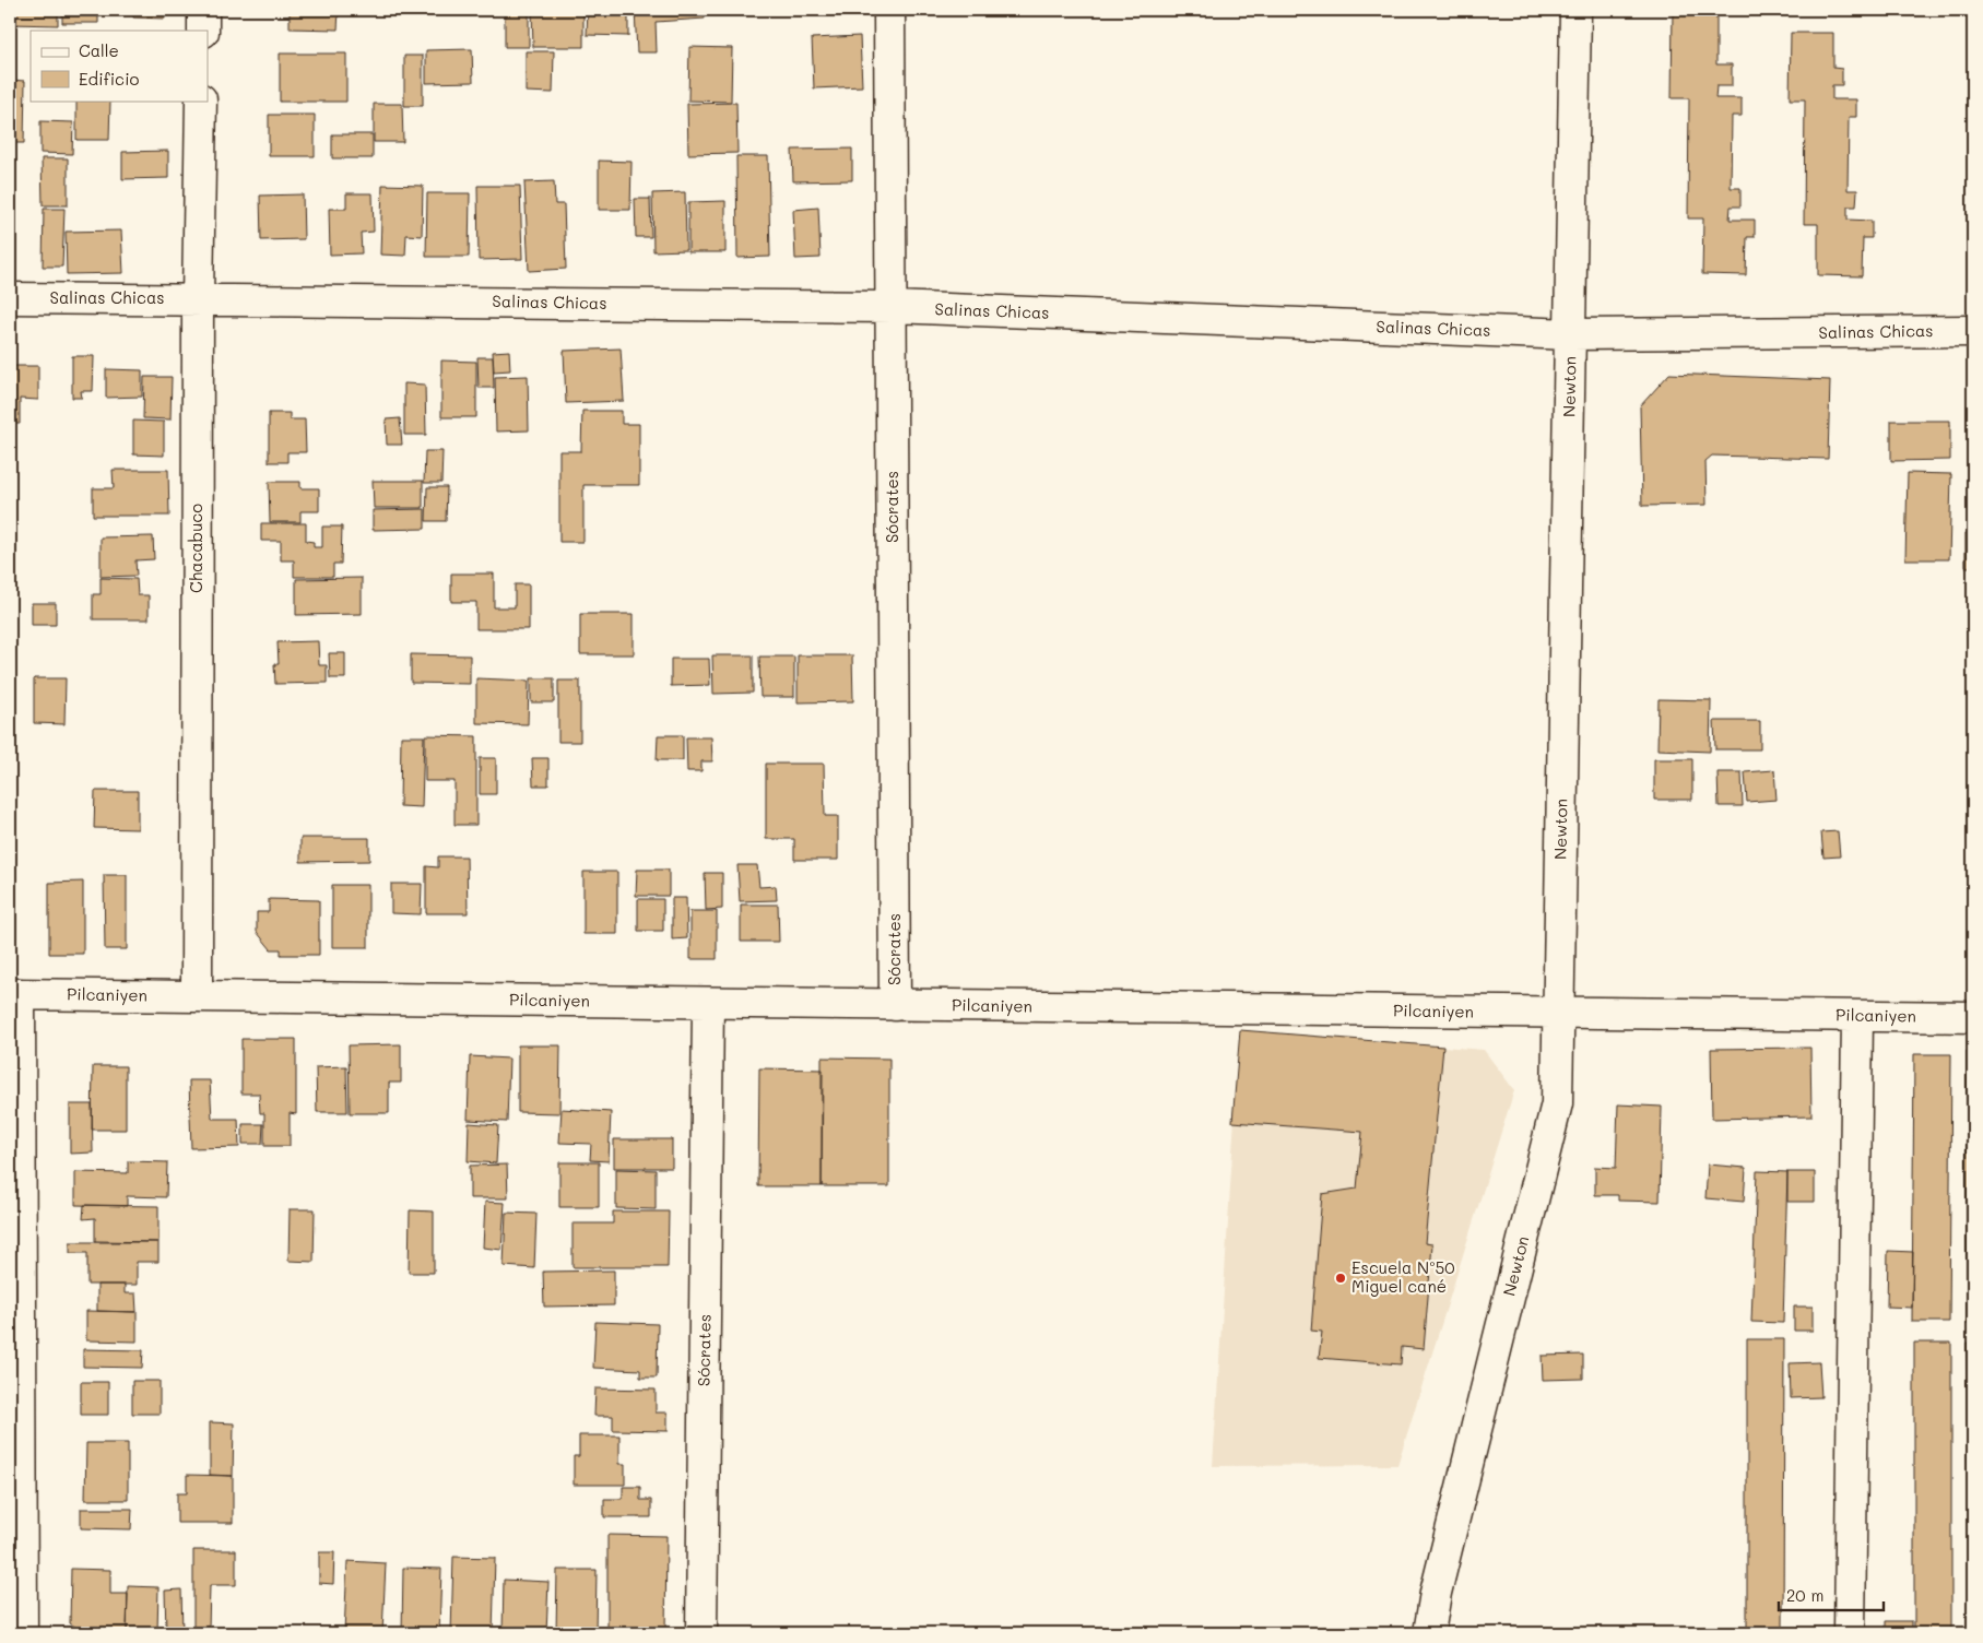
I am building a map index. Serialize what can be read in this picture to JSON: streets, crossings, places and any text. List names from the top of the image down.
{
  "streets": {
    "street": [
      "Salinas Chicas",
      "Newton",
      "Sócrates",
      "Chacabuco",
      "Pilcaniyen"
    ]
  },
  "crossings": [
    ["Salinas Chicas", "Newton"],
    ["Salinas Chicas", "Sócrates"],
    ["Salinas Chicas", "Chacabuco"],
    ["Newton", "Pilcaniyen"],
    ["Sócrates", "Pilcaniyen"],
    ["Chacabuco", "Pilcaniyen"]
  ],
  "places": ["Escuela Nº50 Miguel cané"],
  "legend": ["Calle", "Edificio"],
  "scale_bar": "20 m"
}
